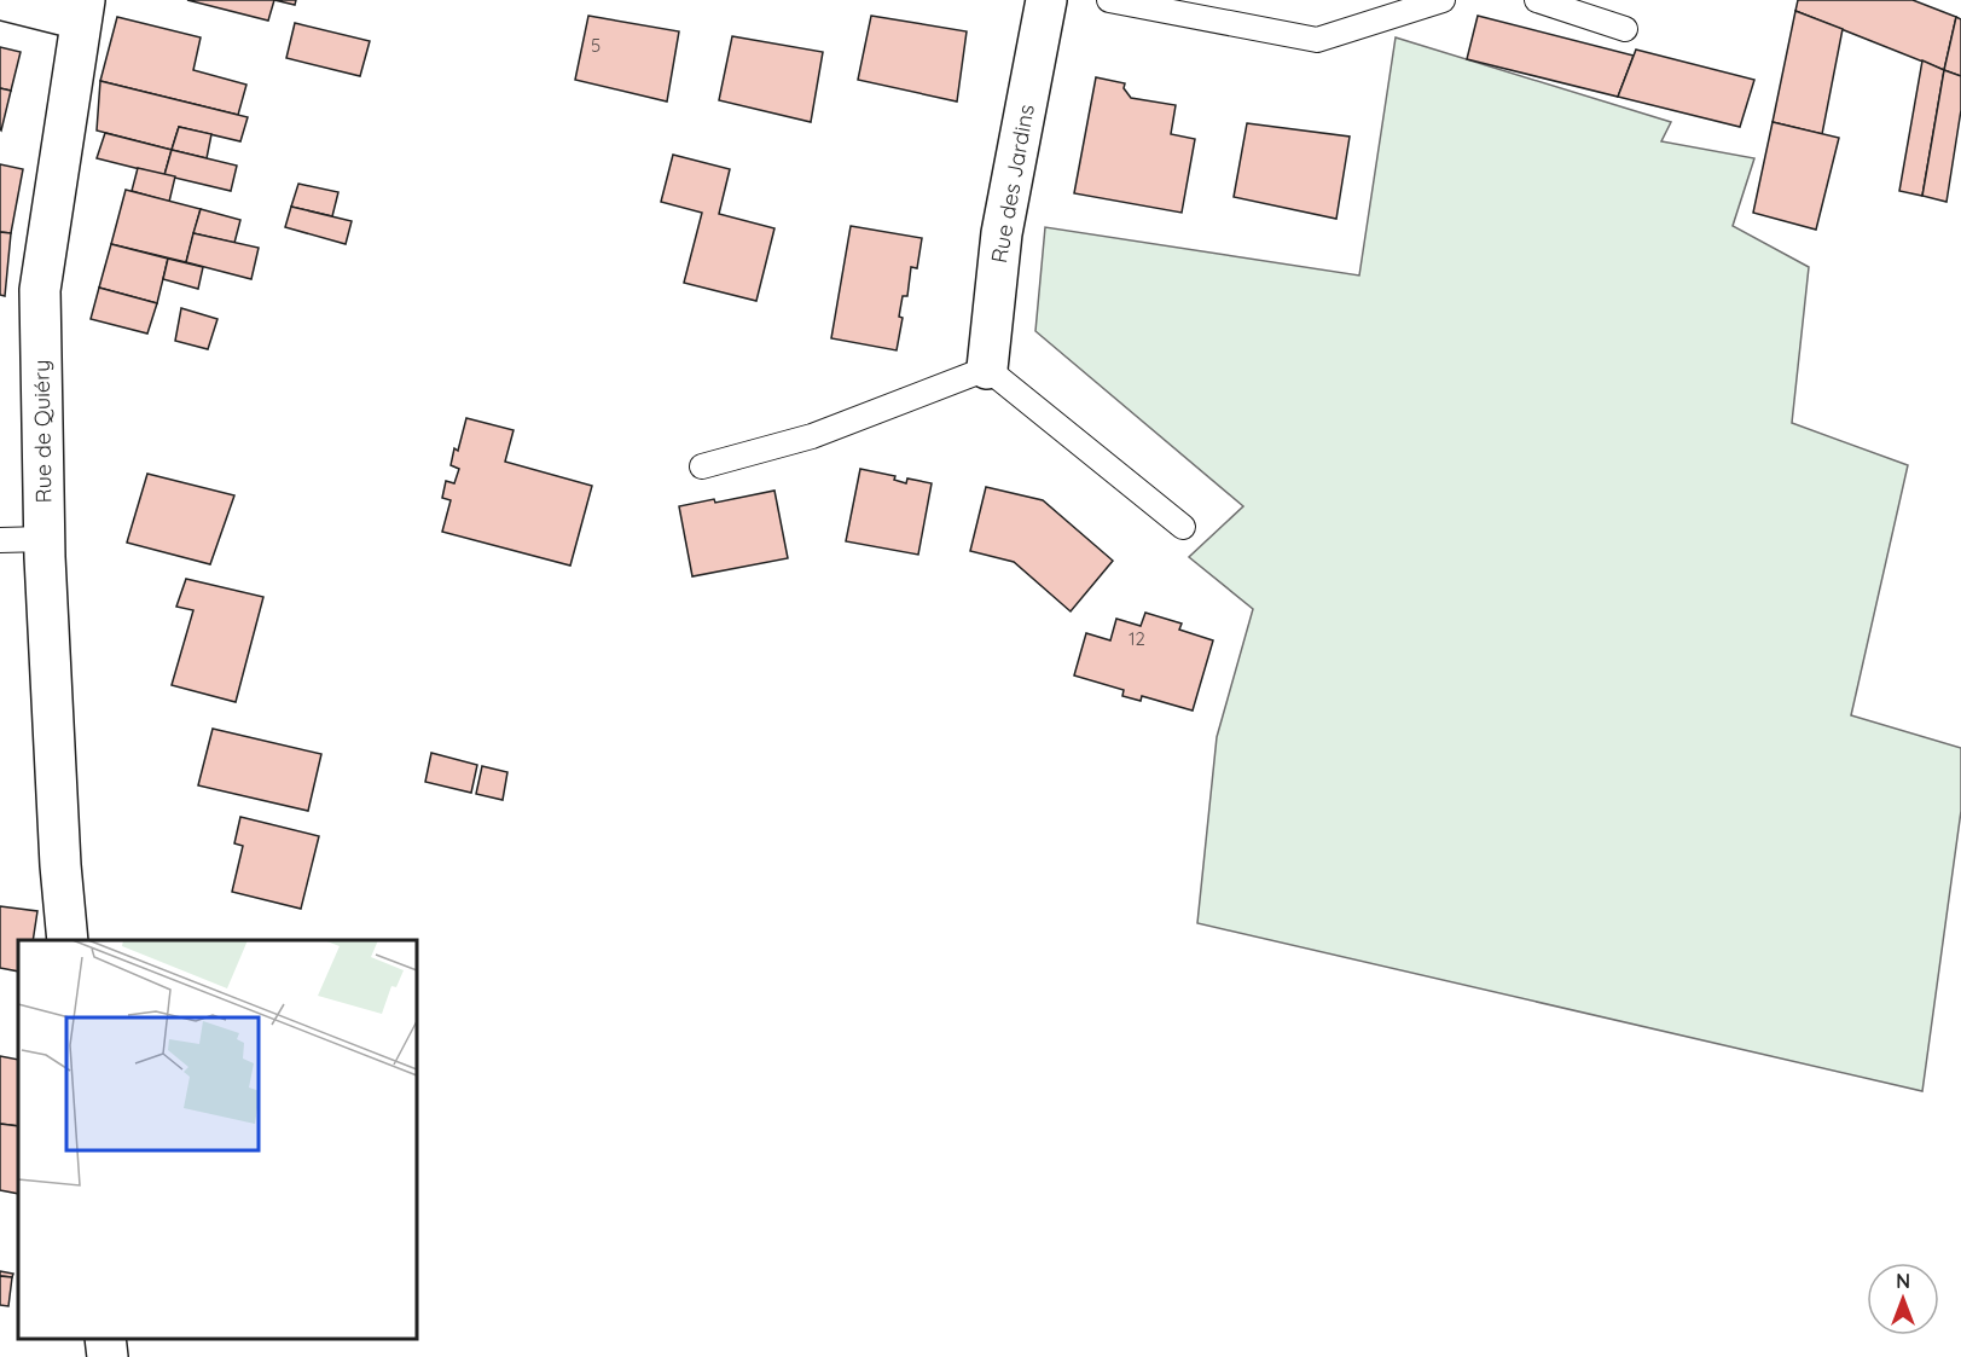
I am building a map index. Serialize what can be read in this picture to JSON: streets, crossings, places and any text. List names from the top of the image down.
{
  "streets": {
    "street": ["Rue des Jardins", "Rue de Quiéry"]
  },
  "house_numbers": ["5", "12"],
  "north": "top"
}
